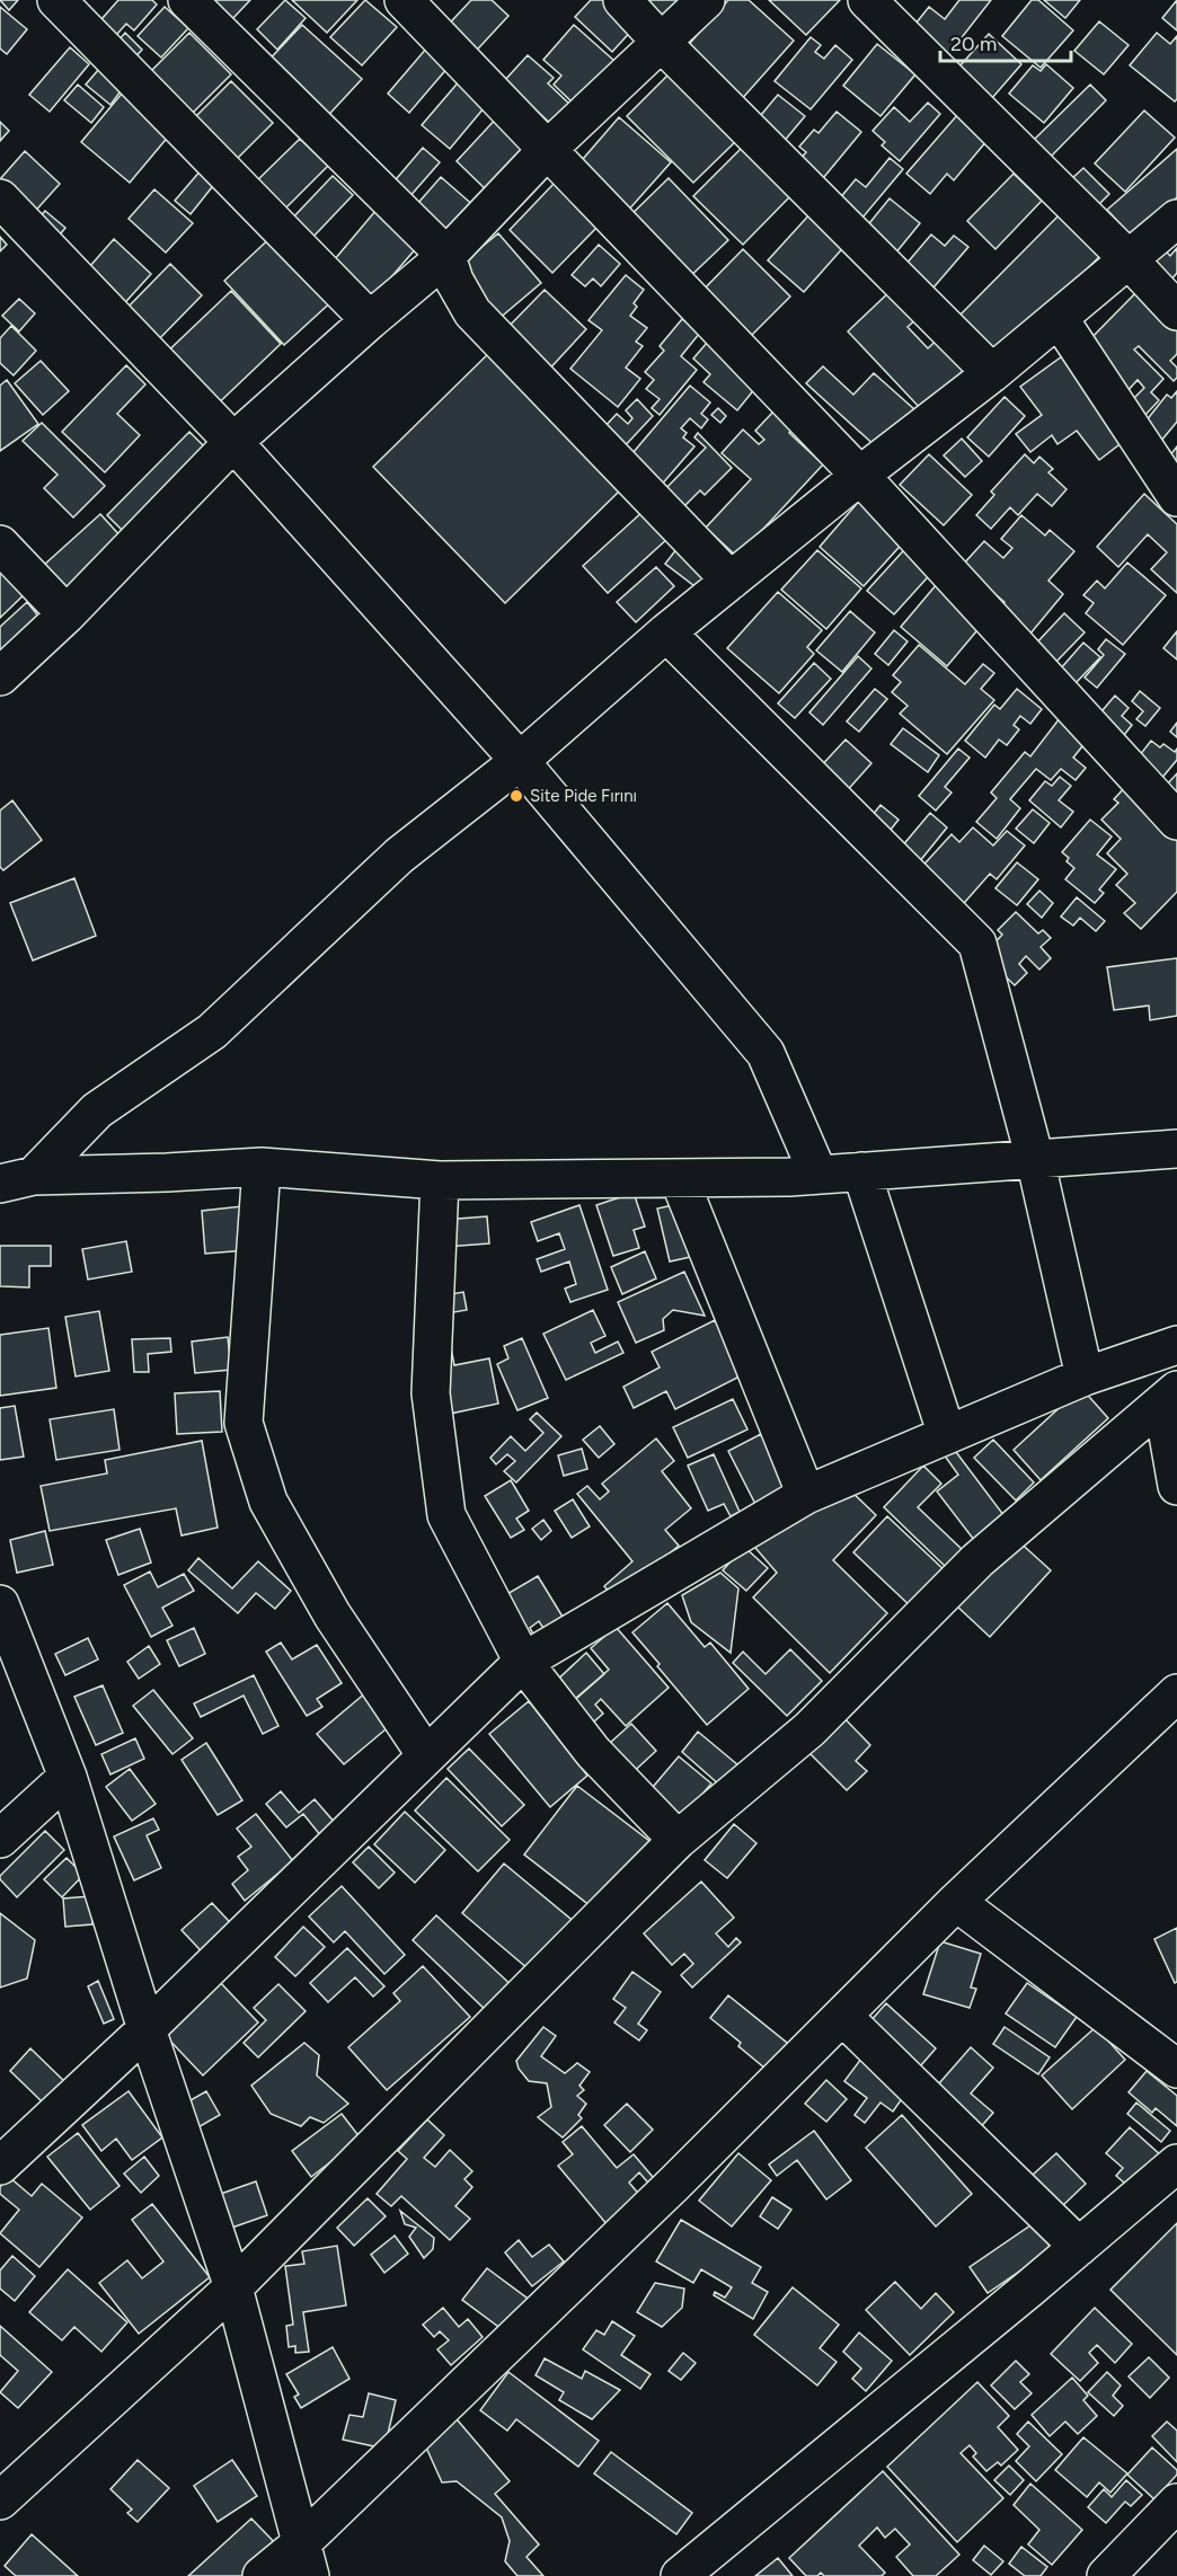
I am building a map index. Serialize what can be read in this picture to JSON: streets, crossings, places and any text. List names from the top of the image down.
{
  "places": ["Site Pide Fırını"],
  "scale_bar": "20 m"
}
